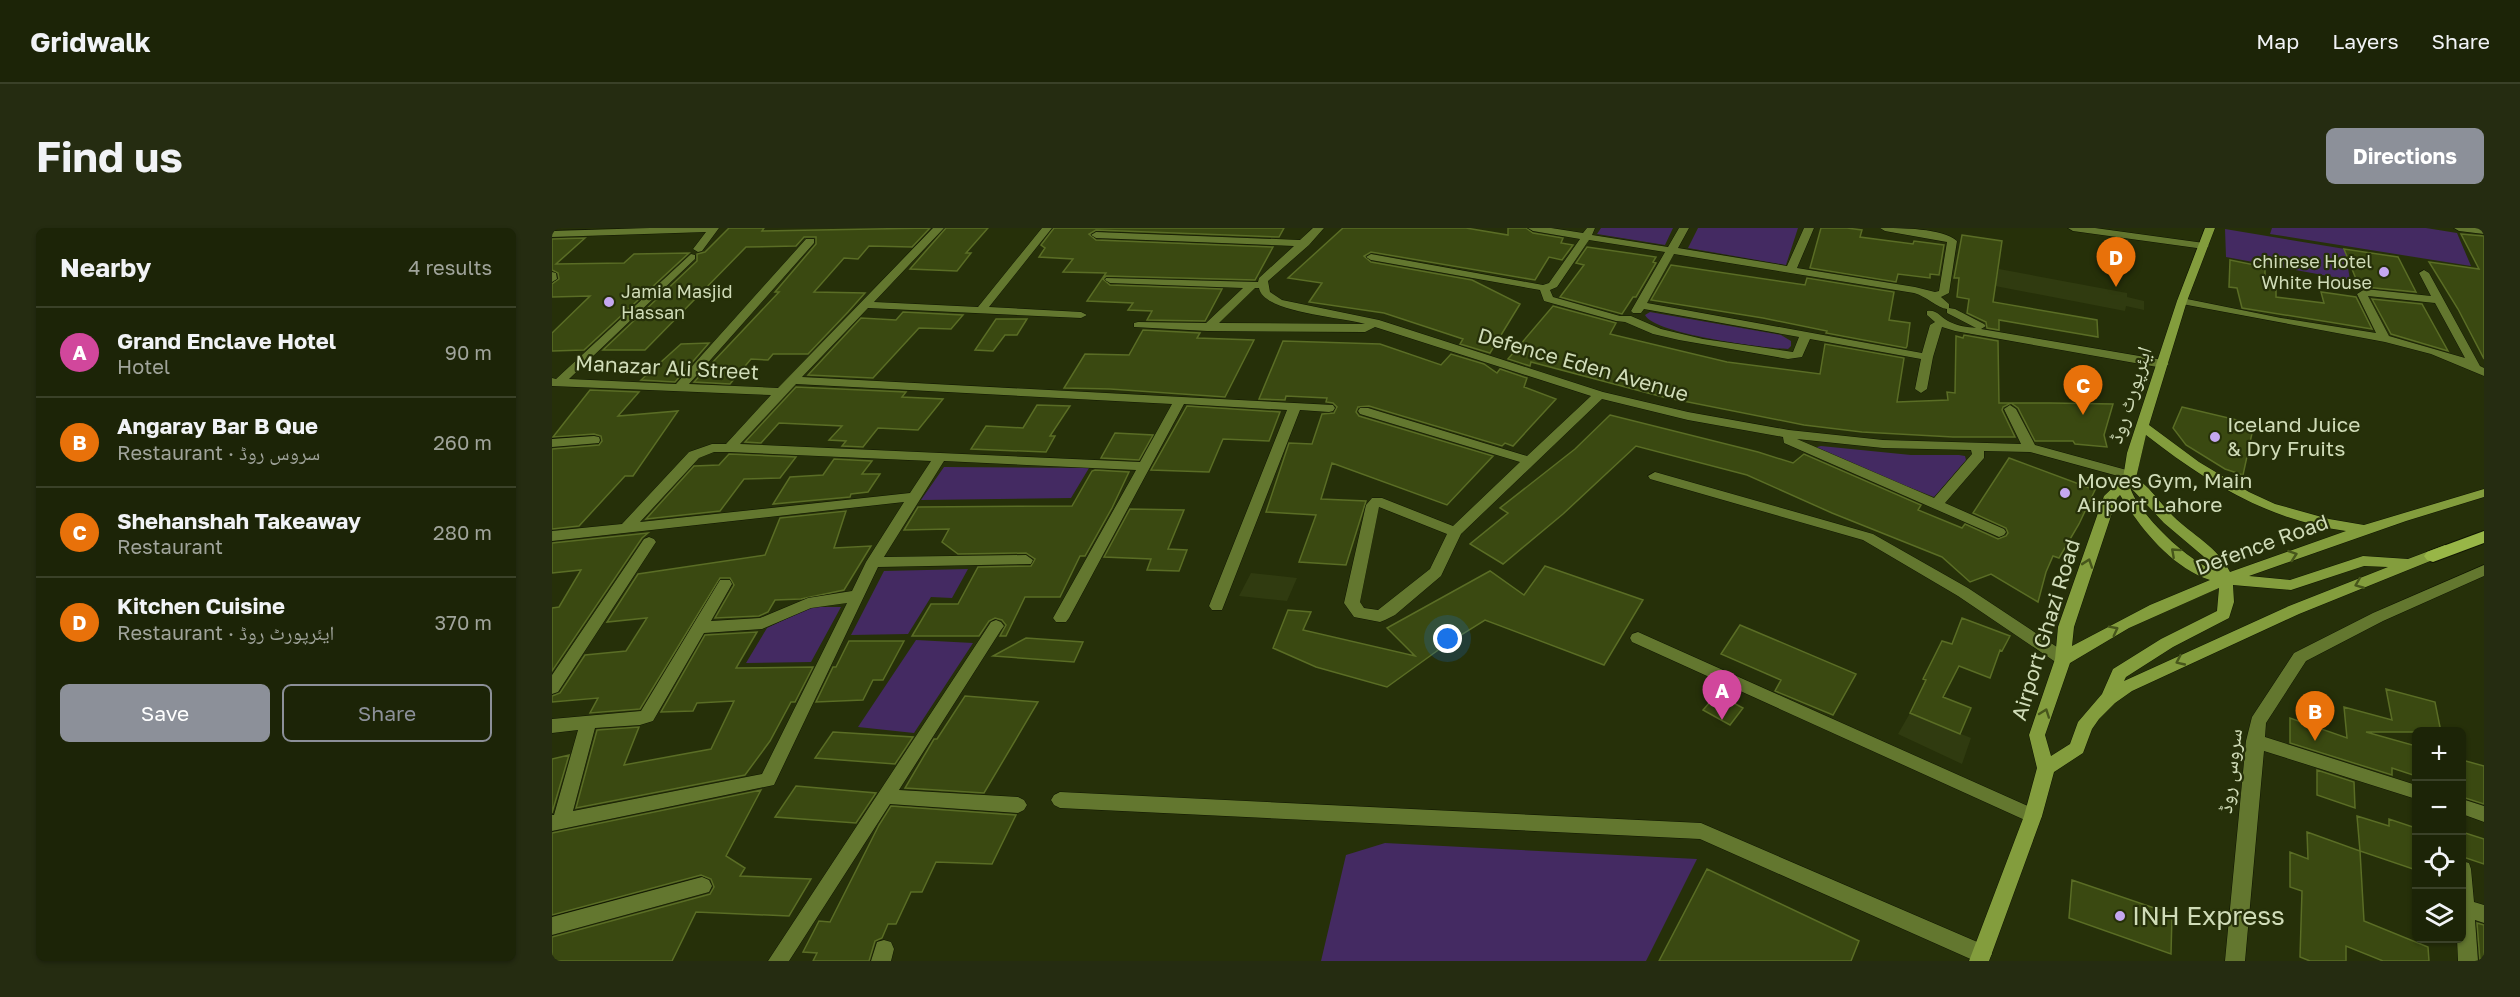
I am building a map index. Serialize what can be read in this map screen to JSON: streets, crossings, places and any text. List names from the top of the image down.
{
  "streets": {
    "main road": ["ایئرپورٹ روڈ", "Defence Road", "Airport Ghazi Road"],
    "street": ["Defence Eden Avenue", "Manazar Ali Street", "سروس روڈ"]
  },
  "crossings": [
    ["Defence Eden Avenue", "ایئرپورٹ روڈ"],
    ["Defence Eden Avenue", "Airport Ghazi Road"],
    ["ایئرپورٹ روڈ", "Airport Ghazi Road"],
    ["Defence Road", "Airport Ghazi Road"]
  ],
  "one_way": ["Airport Ghazi Road"],
  "places": [
    "chinese Hotel White House",
    "Jamia Masjid Hassan",
    "Iceland Juice & Dry Fruits",
    "Moves Gym, Main Airport Lahore",
    "INH Express"
  ],
  "page": {
    "header": "Gridwalk",
    "nav": ["Map", "Layers", "Share"],
    "buttons": [
      "Directions",
      ["Save", "Share"]
    ],
    "title": "Find us",
    "heading": ["Nearby", "4 results"],
    "pins": [
      "D",
      "C",
      "A",
      "B"
    ],
    "list": [
      {
        "mark": "A",
        "name": "Grand Enclave Hotel",
        "note": "Hotel",
        "value": "90 m"
      },
      {
        "mark": "B",
        "name": "Angaray Bar B Que",
        "note": "Restaurant · سروس روڈ",
        "value": "260 m"
      },
      {
        "mark": "C",
        "name": "Shehanshah Takeaway",
        "note": "Restaurant",
        "value": "280 m"
      },
      {
        "mark": "D",
        "name": "Kitchen Cuisine",
        "note": "Restaurant · ایئرپورٹ روڈ",
        "value": "370 m"
      }
    ],
    "map_buttons": ["+", "−"]
  }
}
